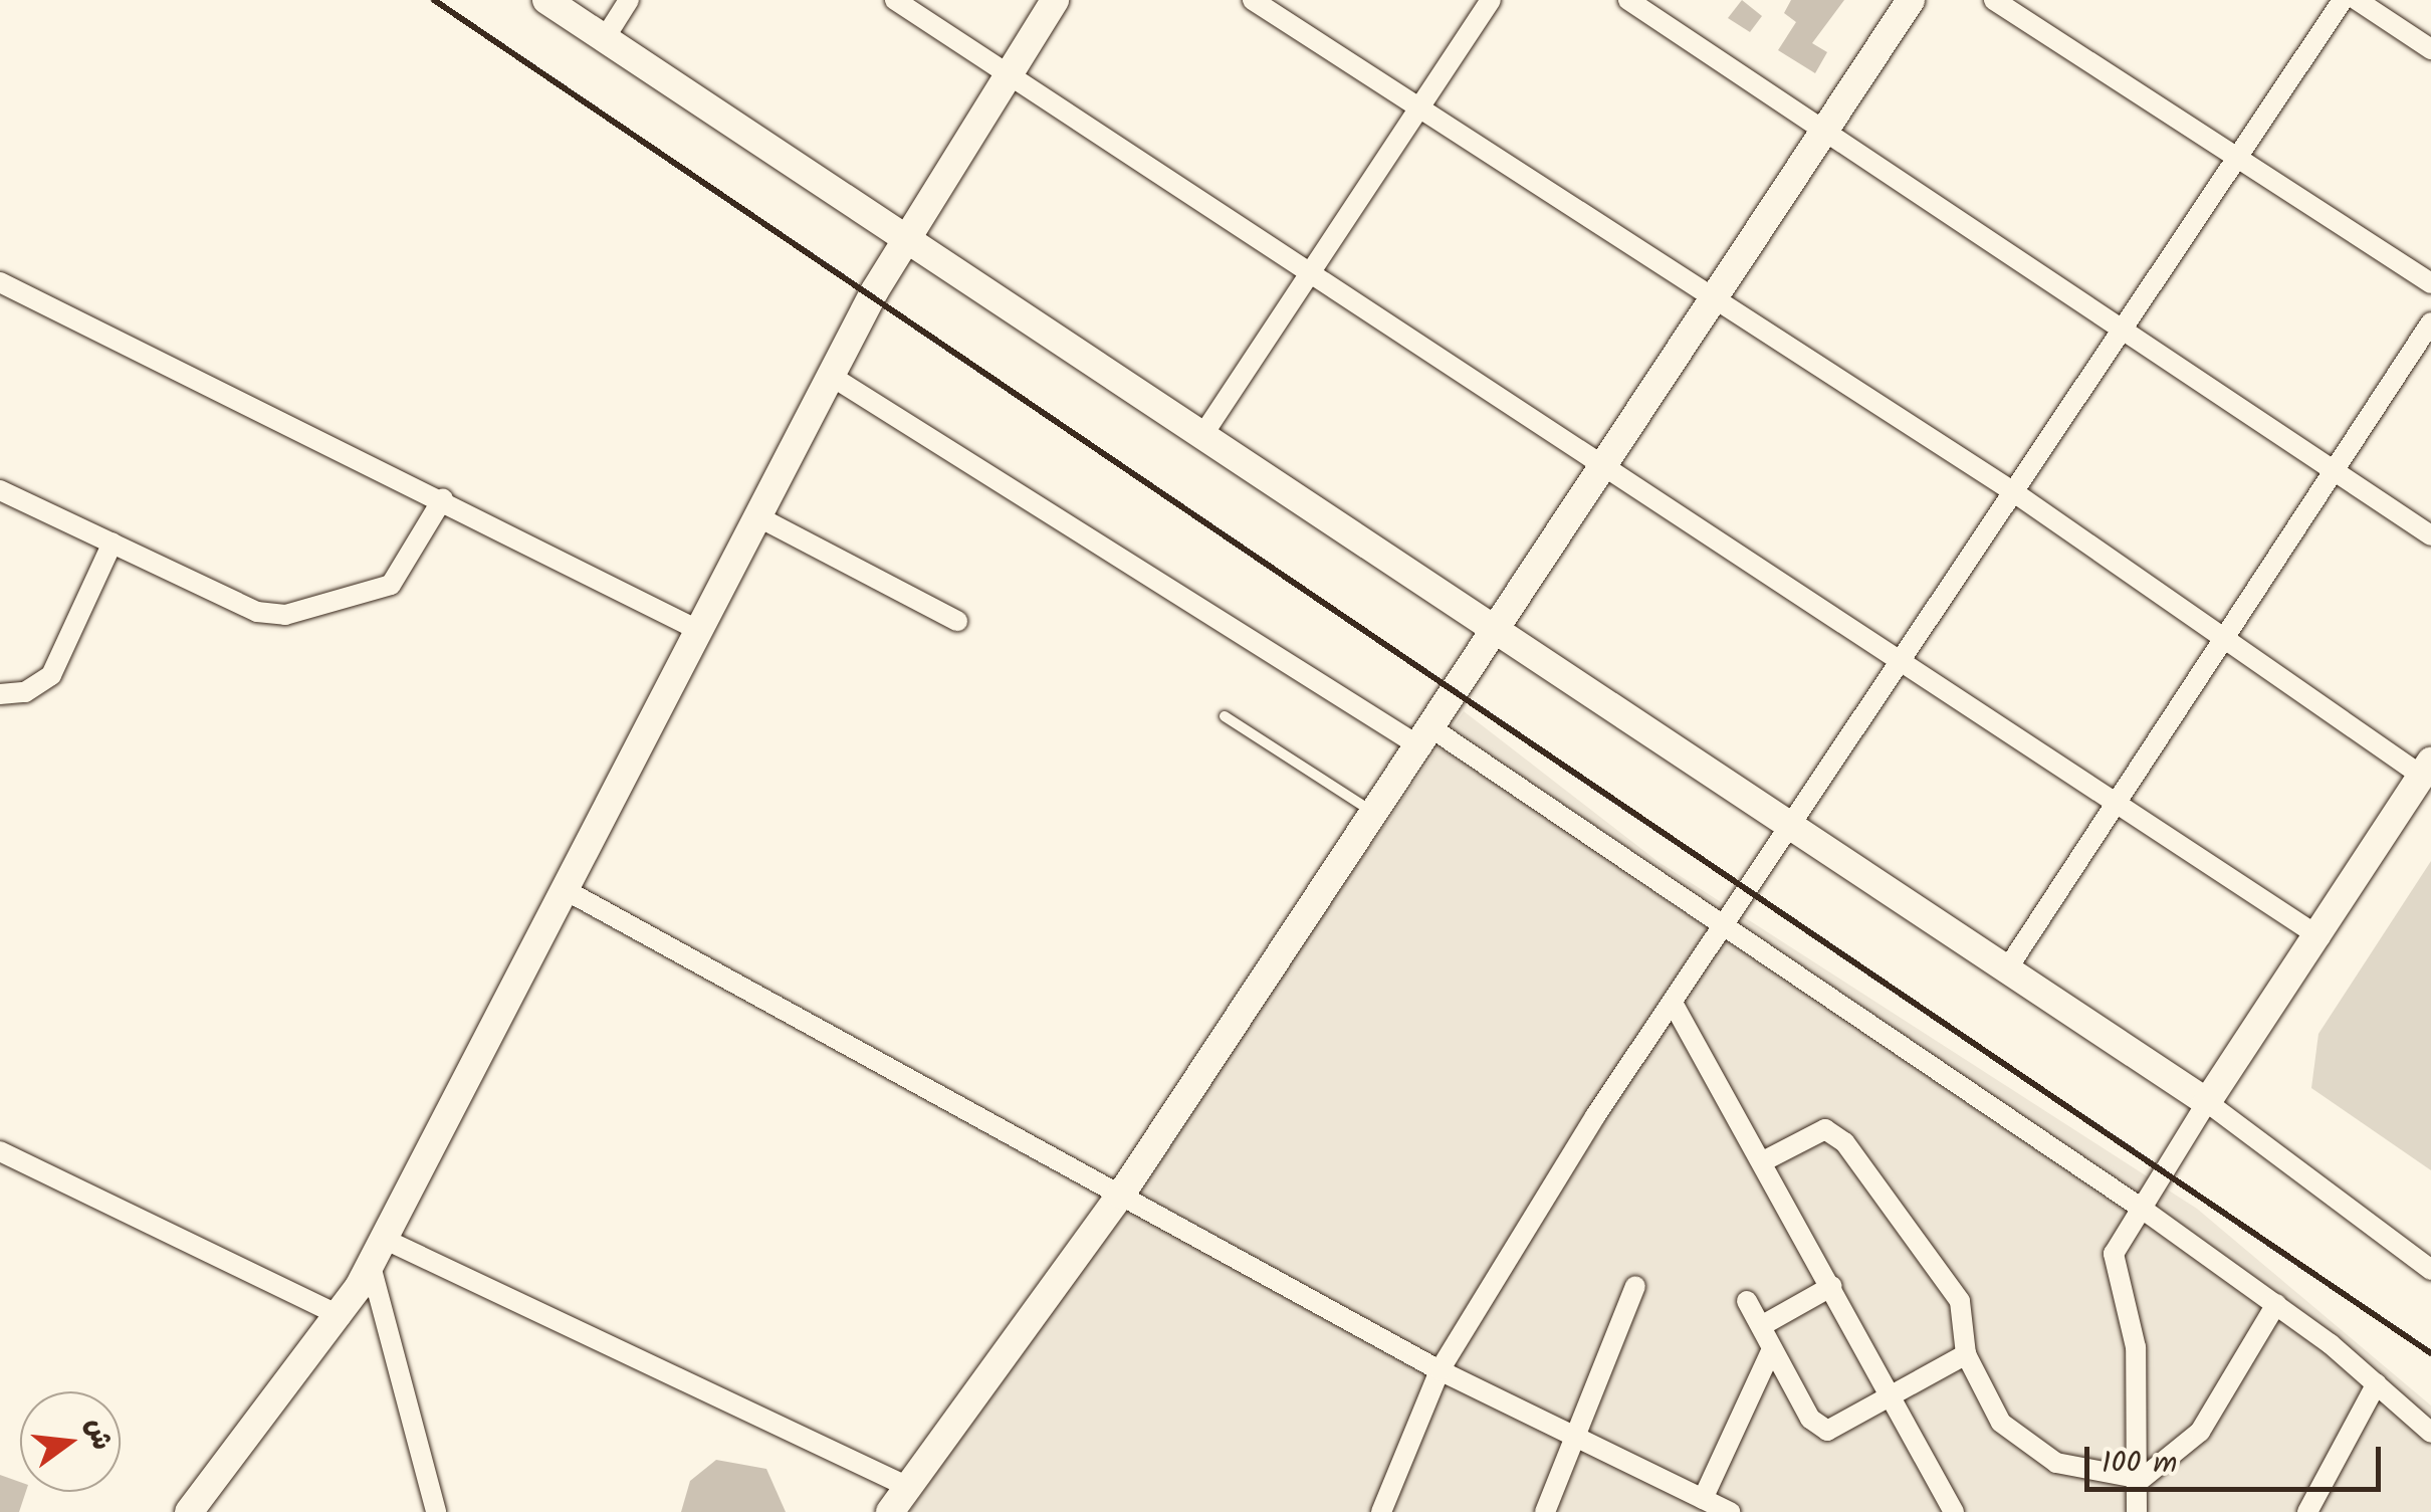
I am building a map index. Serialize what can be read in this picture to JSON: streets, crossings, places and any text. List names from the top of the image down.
{
  "scale_bar": "100 m",
  "north": "right"
}
